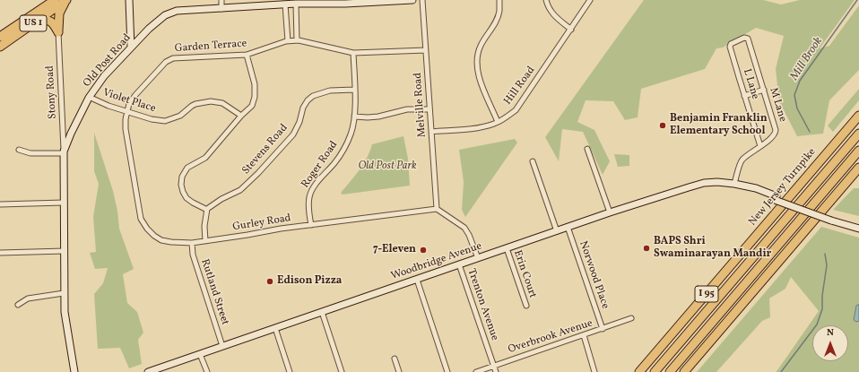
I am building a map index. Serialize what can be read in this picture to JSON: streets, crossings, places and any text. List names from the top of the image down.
{
  "streets": {
    "highway": ["US 1", "New Jersey Turnpike", "I 95"],
    "main road": ["Old Post Road", "Woodbridge Avenue"],
    "street": [
      "Garden Terrace",
      "L Lane",
      "Hill Road",
      "Stony Road",
      "Violet Place",
      "Melville Road",
      "M Lane",
      "Stevens Road",
      "Roger Road",
      "Gurley Road",
      "Erin Court",
      "Norwood Place",
      "Rutland Street",
      "Trenton Avenue",
      "Overbrook Avenue"
    ]
  },
  "crossings": [
    ["Garden Terrace", "Violet Place"],
    ["Garden Terrace", "Melville Road"],
    ["Garden Terrace", "Roger Road"],
    ["Garden Terrace", "Gurley Road"],
    ["Old Post Road", "Stony Road"],
    ["Old Post Road", "Violet Place"],
    ["L Lane", "M Lane"],
    ["Hill Road", "Melville Road"],
    ["Violet Place", "Gurley Road"],
    ["Melville Road", "Gurley Road"],
    ["M Lane", "Woodbridge Avenue"],
    ["Stevens Road", "Roger Road"],
    ["Roger Road", "Gurley Road"],
    ["Gurley Road", "Rutland Street"],
    ["Woodbridge Avenue", "Erin Court"],
    ["Woodbridge Avenue", "Norwood Place"],
    ["Woodbridge Avenue", "Rutland Street"],
    ["Woodbridge Avenue", "Trenton Avenue"],
    ["Norwood Place", "Overbrook Avenue"],
    ["Trenton Avenue", "Overbrook Avenue"]
  ],
  "water": ["Mill Brook"],
  "parks": ["Old Post Park"],
  "places": [
    "Benjamin Franklin Elementary School",
    "BAPS Shri Swaminarayan Mandir",
    "7-Eleven",
    "Edison Pizza"
  ],
  "north": "top"
}
